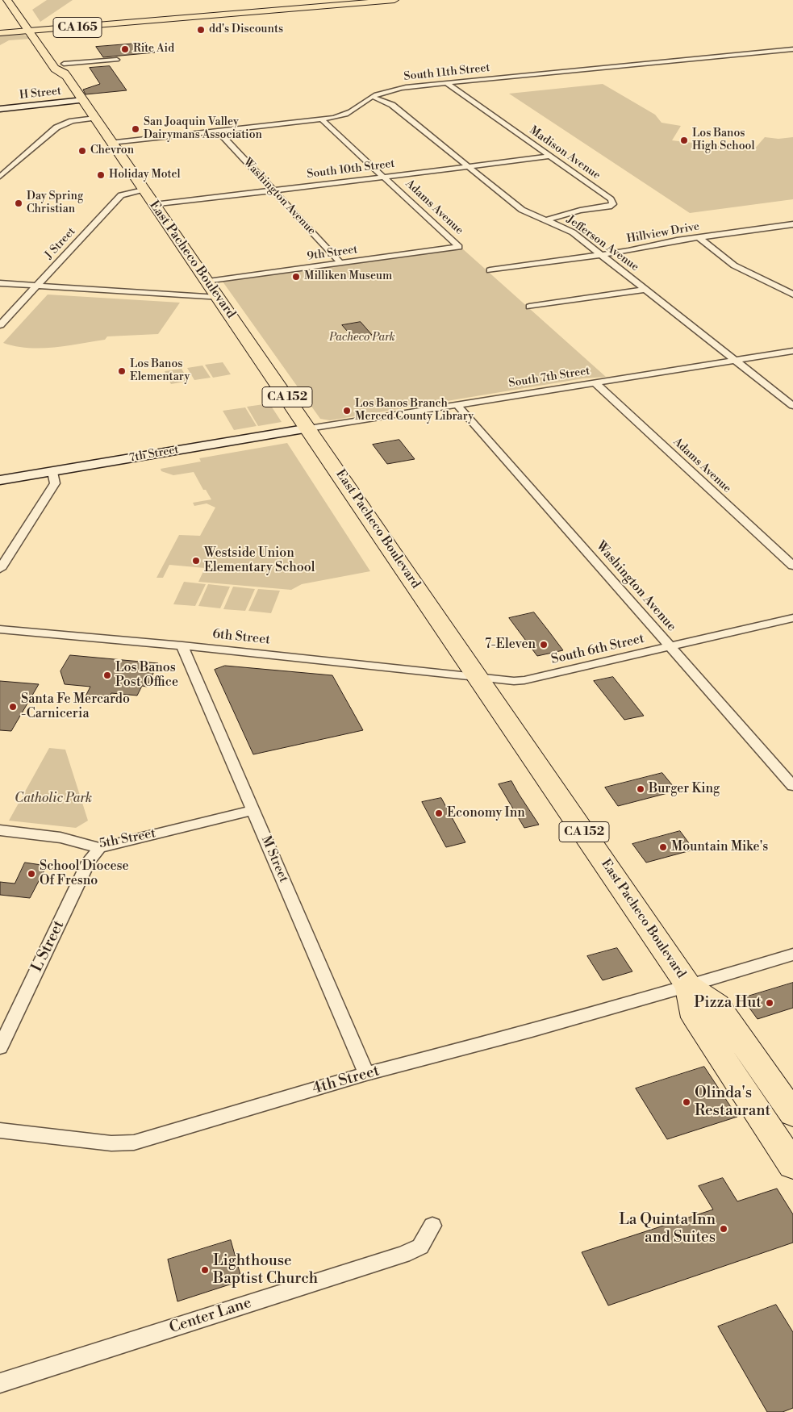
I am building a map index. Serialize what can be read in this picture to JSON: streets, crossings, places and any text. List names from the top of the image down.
{
  "streets": {
    "highway": ["East Pacheco Boulevard", "CA 152"],
    "main road": ["CA 165"],
    "street": [
      "South 11th Street",
      "H Street",
      "Madison Avenue",
      "South 10th Street",
      "Washington Avenue",
      "Adams Avenue",
      "Hillview Drive",
      "J Street",
      "Jefferson Avenue",
      "9th Street",
      "South 7th Street",
      "7th Street",
      "6th Street",
      "South 6th Street",
      "5th Street",
      "M Street",
      "L Street",
      "4th Street",
      "Center Lane"
    ]
  },
  "crossings": [
    ["South 11th Street", "Madison Avenue"],
    ["South 11th Street", "Washington Avenue"],
    ["South 11th Street", "Adams Avenue"],
    ["South 11th Street", "Jefferson Avenue"],
    ["South 11th Street", "East Pacheco Boulevard"],
    ["H Street", "East Pacheco Boulevard"],
    ["Madison Avenue", "South 10th Street"],
    ["Madison Avenue", "Jefferson Avenue"],
    ["South 10th Street", "Washington Avenue"],
    ["South 10th Street", "Adams Avenue"],
    ["South 10th Street", "Jefferson Avenue"],
    ["South 10th Street", "East Pacheco Boulevard"],
    ["Washington Avenue", "9th Street"],
    ["Washington Avenue", "South 7th Street"],
    ["Washington Avenue", "South 6th Street"],
    ["Adams Avenue", "9th Street"],
    ["Adams Avenue", "South 7th Street"],
    ["Hillview Drive", "Jefferson Avenue"],
    ["J Street", "East Pacheco Boulevard"],
    ["Jefferson Avenue", "South 7th Street"],
    ["9th Street", "East Pacheco Boulevard"],
    ["East Pacheco Boulevard", "South 7th Street"],
    ["East Pacheco Boulevard", "7th Street"],
    ["East Pacheco Boulevard", "6th Street"],
    ["East Pacheco Boulevard", "South 6th Street"],
    ["East Pacheco Boulevard", "4th Street"],
    ["South 7th Street", "7th Street"],
    ["6th Street", "South 6th Street"],
    ["6th Street", "M Street"],
    ["5th Street", "M Street"],
    ["5th Street", "L Street"],
    ["M Street", "4th Street"]
  ],
  "parks": ["Pacheco Park", "Catholic Park"],
  "places": [
    "dd's Discounts",
    "Rite Aid",
    "San Joaquin Valley Dairymans Association",
    "Los Banos High School",
    "Chevron",
    "Holiday Motel",
    "Day Spring Christian",
    "Milliken Museum",
    "Los Banos Elementary",
    "Los Banos Branch Merced County Library",
    "Westside Union Elementary School",
    "7-Eleven",
    "Los Banos Post Office",
    "Santa Fe Mercardo -Carniceria",
    "Burger King",
    "Economy Inn",
    "Mountain Mike's",
    "School Diocese Of Fresno",
    "Pizza Hut",
    "Olinda's Restaurant",
    "La Quinta Inn and Suites",
    "Lighthouse Baptist Church"
  ]
}
